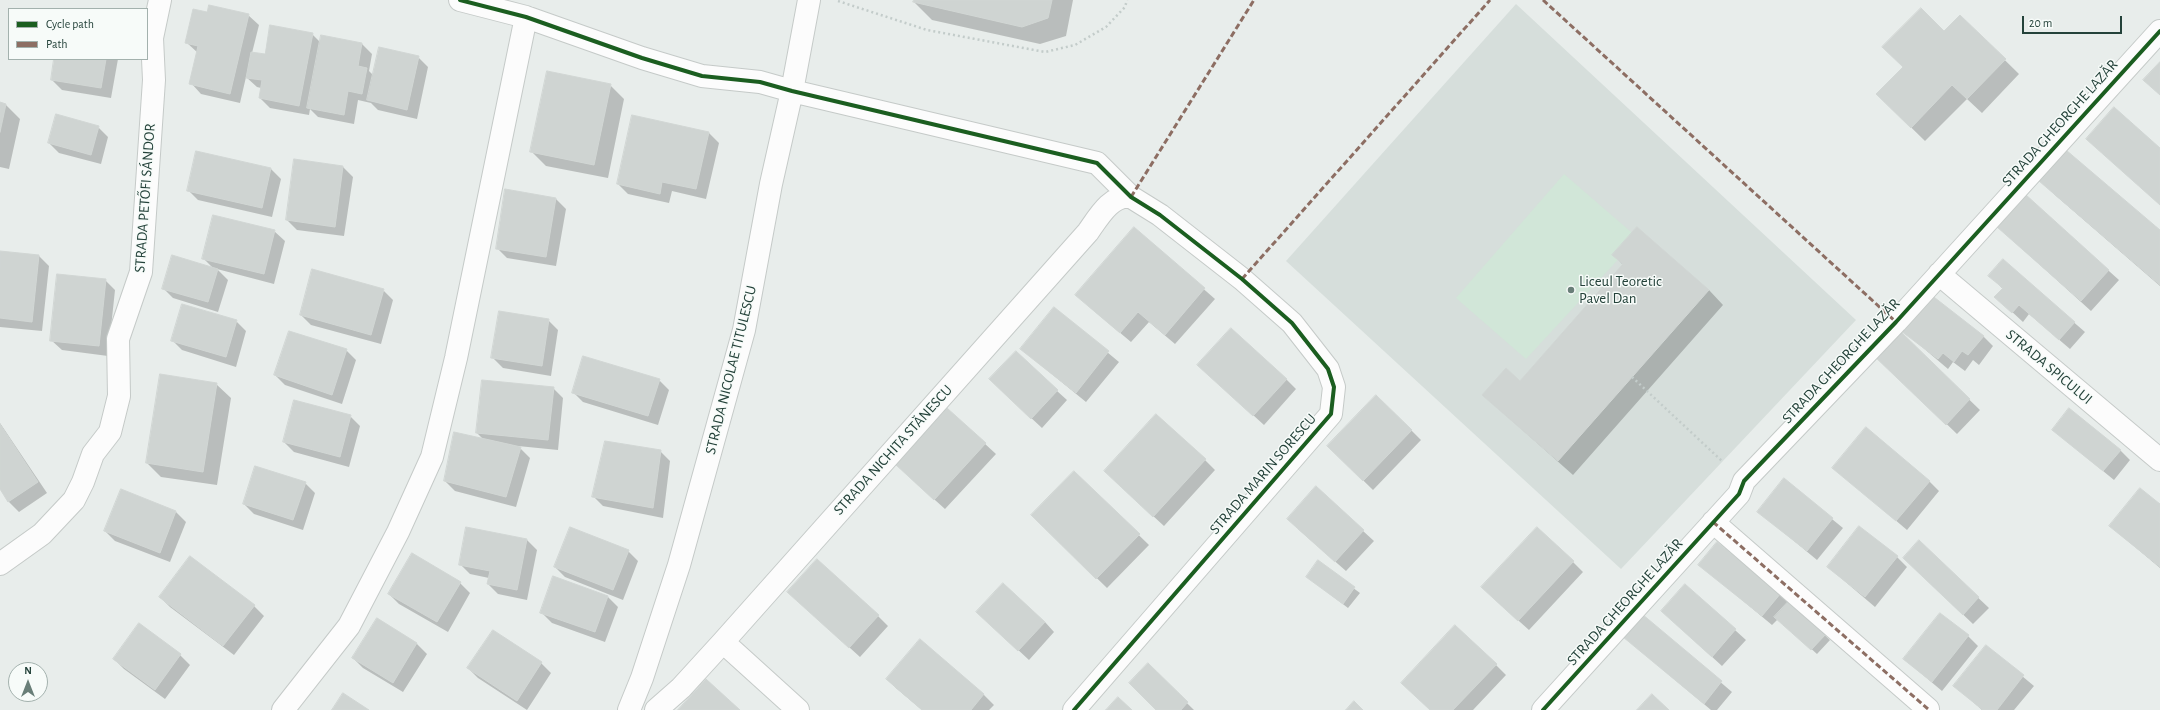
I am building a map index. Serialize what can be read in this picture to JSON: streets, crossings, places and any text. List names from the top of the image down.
{
  "streets": {
    "street": [
      "STRADA GHEORGHE LAZĂR",
      "STRADA PETŐFI SÁNDOR",
      "STRADA SPICULUI",
      "STRADA NICOLAE TITULESCU",
      "STRADA NICHITA STĂNESCU",
      "STRADA MARIN SORESCU"
    ]
  },
  "crossings": [
    ["STRADA GHEORGHE LAZĂR", "STRADA SPICULUI"],
    ["STRADA NICOLAE TITULESCU", "STRADA MARIN SORESCU"],
    ["STRADA NICHITA STĂNESCU", "STRADA MARIN SORESCU"]
  ],
  "places": ["Liceul Teoretic Pavel Dan"],
  "legend": ["Cycle path", "Path"],
  "scale_bar": "20 m",
  "north": "top"
}
